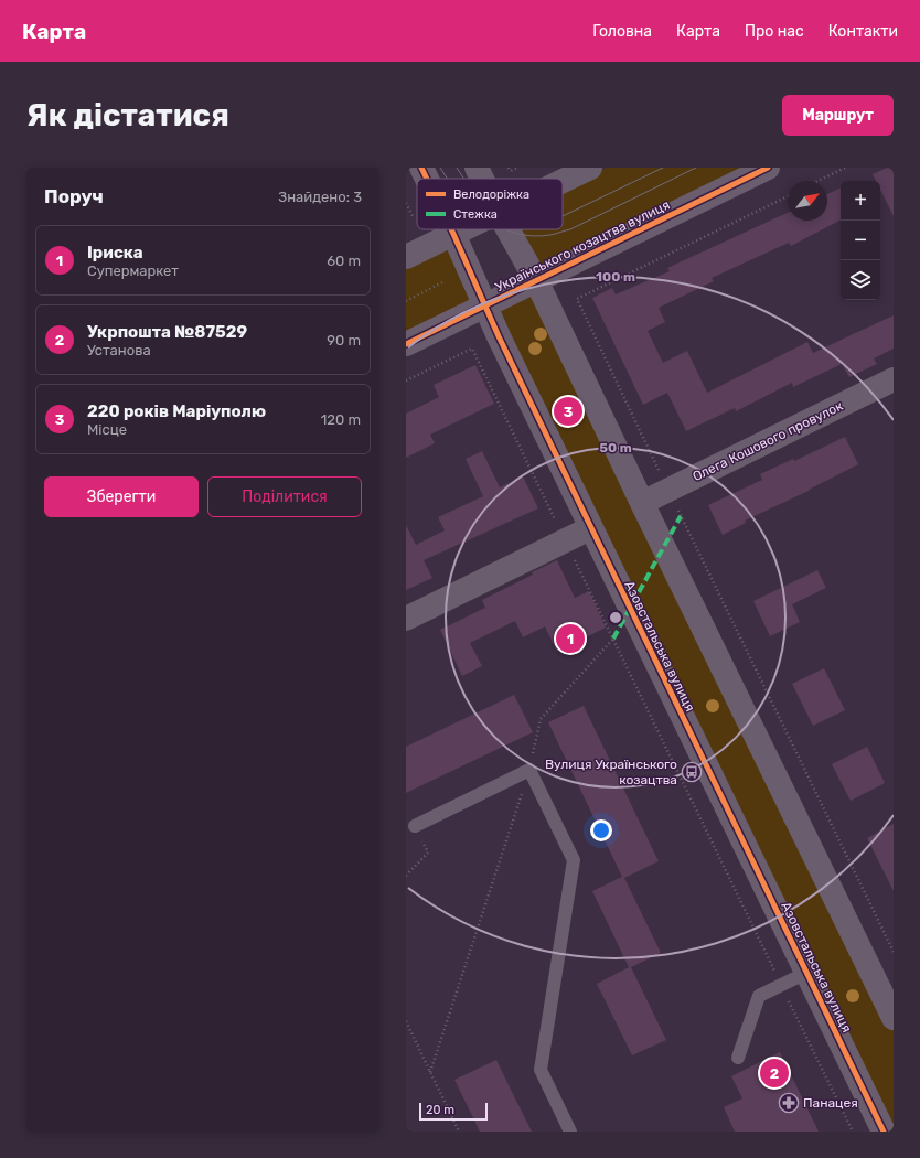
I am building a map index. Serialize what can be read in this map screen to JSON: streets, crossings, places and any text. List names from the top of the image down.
{
  "streets": {
    "street": ["Українського козацтва вулиця", "Олега Кошового провулок", "Азовстальська вулиця"]
  },
  "crossings": [
    ["Українського козацтва вулиця", "Азовстальська вулиця"]
  ],
  "places": {
    "bus stop": ["Вулиця Українського козацтва"],
    "pharmacy": ["Панацея"]
  },
  "legend": ["Велодоріжка", "Стежка"],
  "scale_bar": "20 m",
  "north": "top right",
  "page": {
    "header": "Карта",
    "nav": [
      "Головна",
      "Карта",
      "Про нас",
      "Контакти"
    ],
    "buttons": [
      "Маршрут",
      ["Зберегти", "Поділитися"]
    ],
    "title": "Як дістатися",
    "heading": ["Поруч", "Знайдено: 3"],
    "map_buttons": ["+", "−"],
    "list": [
      {
        "mark": "1",
        "name": "Іриска",
        "note": "Супермаркет",
        "value": "60 m"
      },
      {
        "mark": "2",
        "name": "Укрпошта №87529",
        "note": "Установа",
        "value": "90 m"
      },
      {
        "mark": "3",
        "name": "220 років Маріуполю",
        "note": "Місце",
        "value": "120 m"
      }
    ],
    "pins": ["3", "1", "2"],
    "scale": "20 m"
  },
  "rings": ["100 m", "50 m"]
}
